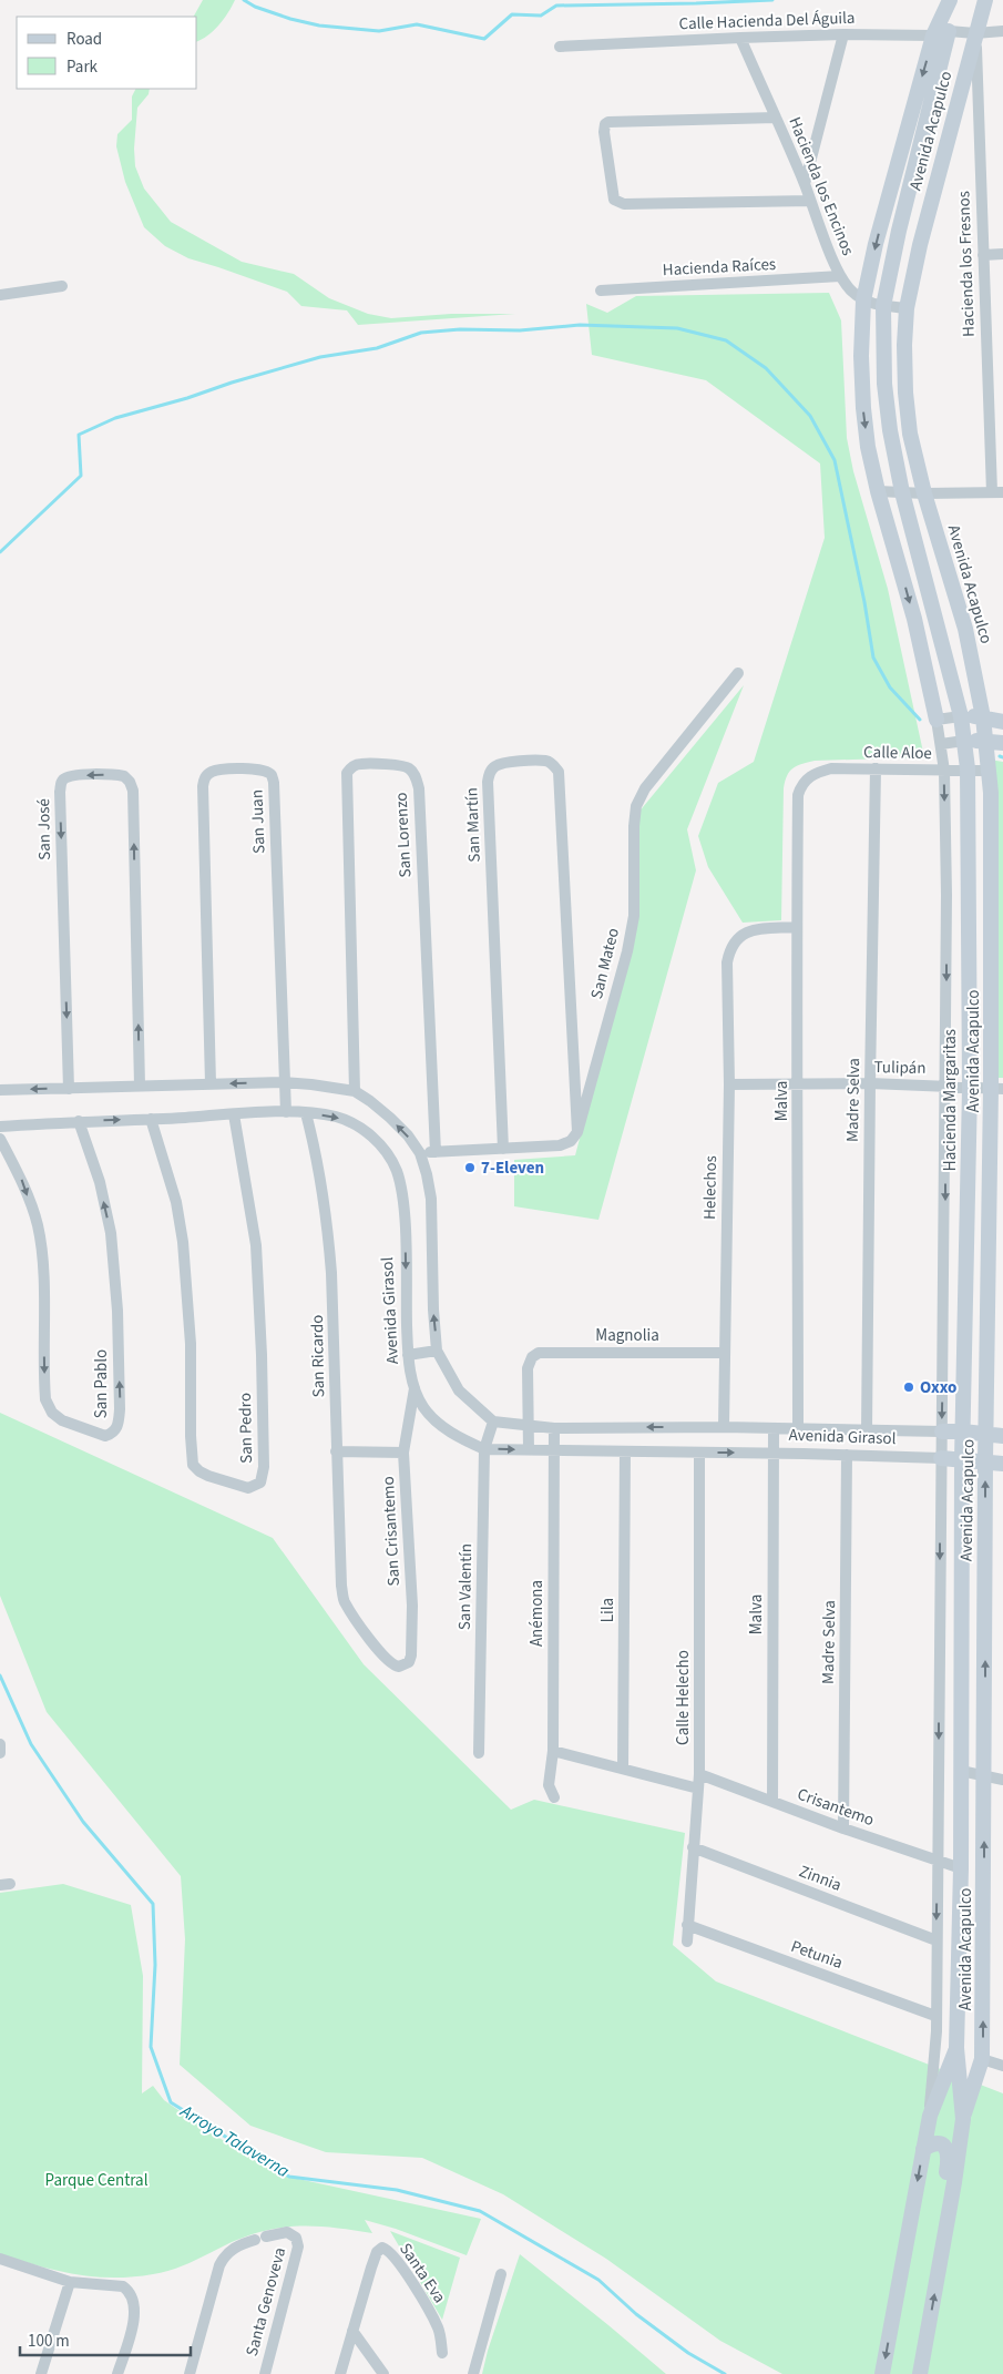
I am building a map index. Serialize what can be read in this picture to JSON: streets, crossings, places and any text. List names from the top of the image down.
{
  "streets": {
    "street": [
      "Calle Hacienda Del Águila",
      "Avenida Acapulco",
      "Hacienda los Encinos",
      "Hacienda los Fresnos",
      "Hacienda Raíces",
      "Calle Aloe",
      "San Juan",
      "San Martín",
      "San José",
      "San Lorenzo",
      "San Mateo",
      "Tulipán",
      "Madre Selva",
      "Hacienda Margaritas",
      "Malva",
      "Helechos",
      "Avenida Girasol",
      "Magnolia",
      "San Ricardo",
      "San Pablo",
      "San Pedro",
      "San Crisantemo",
      "San Valentín",
      "Lila",
      "Anémona",
      "Calle Helecho",
      "Crisantemo",
      "Zinnia",
      "Petunia",
      "Santa Eva",
      "Santa Genoveva"
    ]
  },
  "crossings": [
    ["Calle Hacienda Del Águila", "Avenida Acapulco"],
    ["Calle Hacienda Del Águila", "Hacienda los Encinos"],
    ["Calle Hacienda Del Águila", "Hacienda los Fresnos"],
    ["Avenida Acapulco", "Hacienda los Encinos"],
    ["Avenida Acapulco", "Hacienda los Fresnos"],
    ["Avenida Acapulco", "Calle Aloe"],
    ["Avenida Acapulco", "Tulipán"],
    ["Avenida Acapulco", "Hacienda Margaritas"],
    ["Avenida Acapulco", "Avenida Girasol"],
    ["Avenida Acapulco", "Crisantemo"],
    ["Avenida Acapulco", "Zinnia"],
    ["Avenida Acapulco", "Petunia"],
    ["Hacienda los Encinos", "Hacienda Raíces"],
    ["Calle Aloe", "Madre Selva"],
    ["Calle Aloe", "Hacienda Margaritas"],
    ["Calle Aloe", "Malva"],
    ["San Juan", "Avenida Girasol"],
    ["San Martín", "San Mateo"],
    ["Tulipán", "Madre Selva"],
    ["Tulipán", "Hacienda Margaritas"],
    ["Tulipán", "Malva"],
    ["Tulipán", "Helechos"],
    ["Madre Selva", "Avenida Girasol"],
    ["Madre Selva", "Crisantemo"],
    ["Hacienda Margaritas", "Avenida Girasol"],
    ["Malva", "Helechos"],
    ["Malva", "Avenida Girasol"],
    ["Malva", "Crisantemo"],
    ["Helechos", "Avenida Girasol"],
    ["Helechos", "Magnolia"],
    ["Avenida Girasol", "Magnolia"],
    ["Avenida Girasol", "San Ricardo"],
    ["Avenida Girasol", "San Pablo"],
    ["Avenida Girasol", "San Pedro"],
    ["Avenida Girasol", "San Crisantemo"],
    ["Avenida Girasol", "San Valentín"],
    ["Avenida Girasol", "Lila"],
    ["Avenida Girasol", "Anémona"],
    ["Avenida Girasol", "Calle Helecho"],
    ["San Ricardo", "San Crisantemo"],
    ["Calle Helecho", "Crisantemo"],
    ["Calle Helecho", "Zinnia"],
    ["Calle Helecho", "Petunia"]
  ],
  "water": ["Arroyo Talaverna"],
  "parks": ["Parque Central"],
  "places": ["7-Eleven", "Oxxo"],
  "legend": ["Road", "Park"],
  "scale_bar": "100 m"
}
